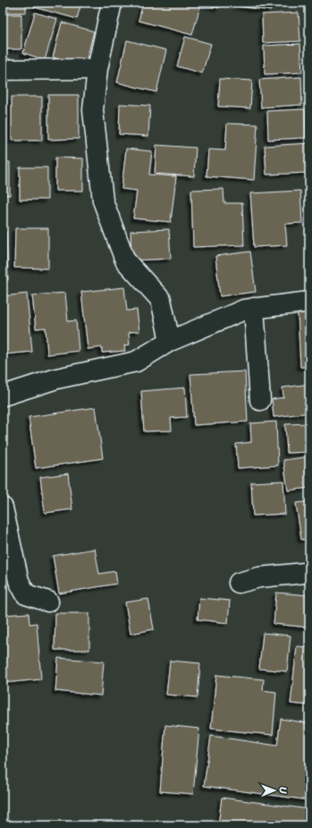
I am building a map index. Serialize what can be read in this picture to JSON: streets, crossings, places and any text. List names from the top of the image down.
{
  "north": "right"
}
